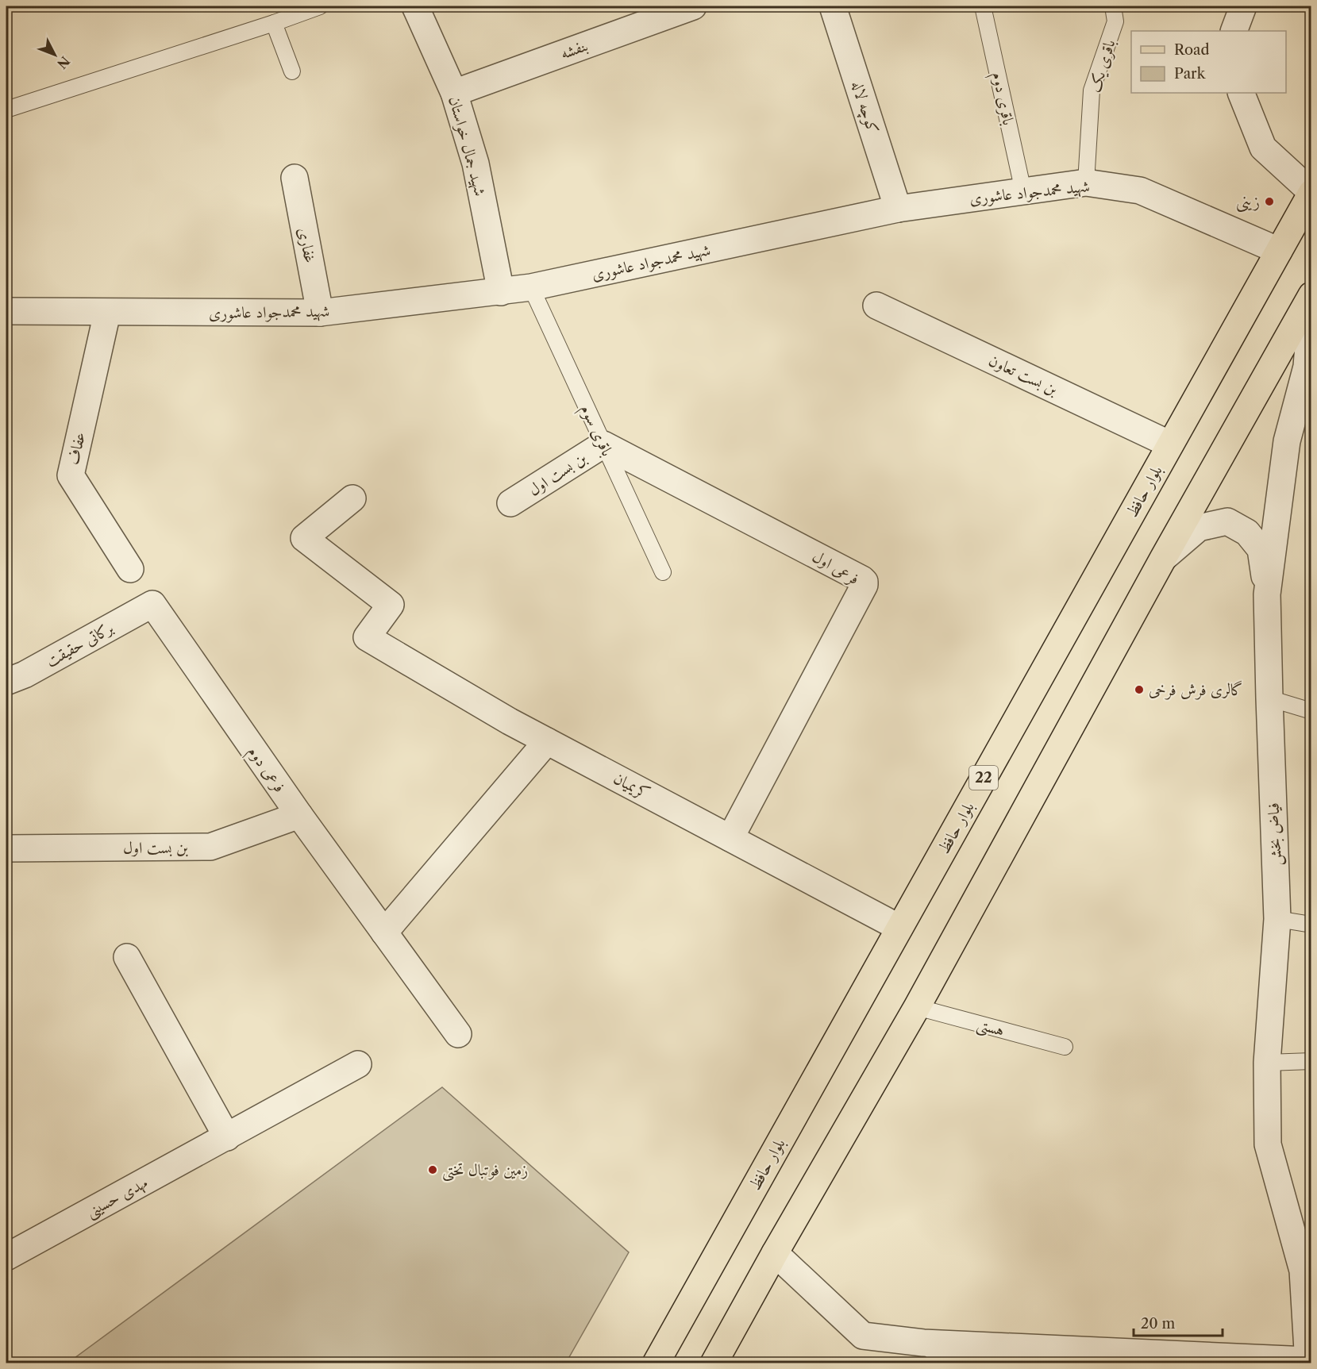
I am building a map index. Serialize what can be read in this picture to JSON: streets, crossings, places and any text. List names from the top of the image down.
{
  "streets": {
    "main road": ["بلوار حافظ", "22"],
    "street": [
      "بنفشه",
      "کوچه لاله",
      "شهید جمال خواستان",
      "شهید محمدجواد عاشوری",
      "غفاری",
      "بن‌ بست تعاون",
      "عفاف",
      "بن بست اول",
      "فرعی اول",
      "برکاتی حقیقت",
      "فرعی دوم",
      "کریمیان",
      "فیاض بخش",
      "مهدی حسینی"
    ],
    "lane": [
      "باقری یک",
      "باقری دوم",
      "باقری سوم",
      "هستی"
    ]
  },
  "crossings": [
    ["بنفشه", "شهید جمال خواستان"],
    ["باقری یک", "شهید محمدجواد عاشوری"],
    ["باقری دوم", "شهید محمدجواد عاشوری"],
    ["کوچه لاله", "شهید محمدجواد عاشوری"],
    ["شهید جمال خواستان", "شهید محمدجواد عاشوری"],
    ["شهید محمدجواد عاشوری", "غفاری"],
    ["شهید محمدجواد عاشوری", "باقری سوم"],
    ["شهید محمدجواد عاشوری", "عفاف"],
    ["شهید محمدجواد عاشوری", "بلوار حافظ"],
    ["بن‌ بست تعاون", "بلوار حافظ"],
    ["باقری سوم", "بن بست اول"],
    ["باقری سوم", "فرعی اول"],
    ["بن بست اول", "فرعی اول"],
    ["بن بست اول", "فرعی دوم"],
    ["بلوار حافظ", "کریمیان"],
    ["فرعی اول", "کریمیان"],
    ["برکاتی حقیقت", "فرعی دوم"]
  ],
  "places": ["زینی", "گالری فرش فرخی", "زمین فوتبال تختی"],
  "legend": ["Road", "Park"],
  "scale_bar": "20 m",
  "north": "bottom right"
}
